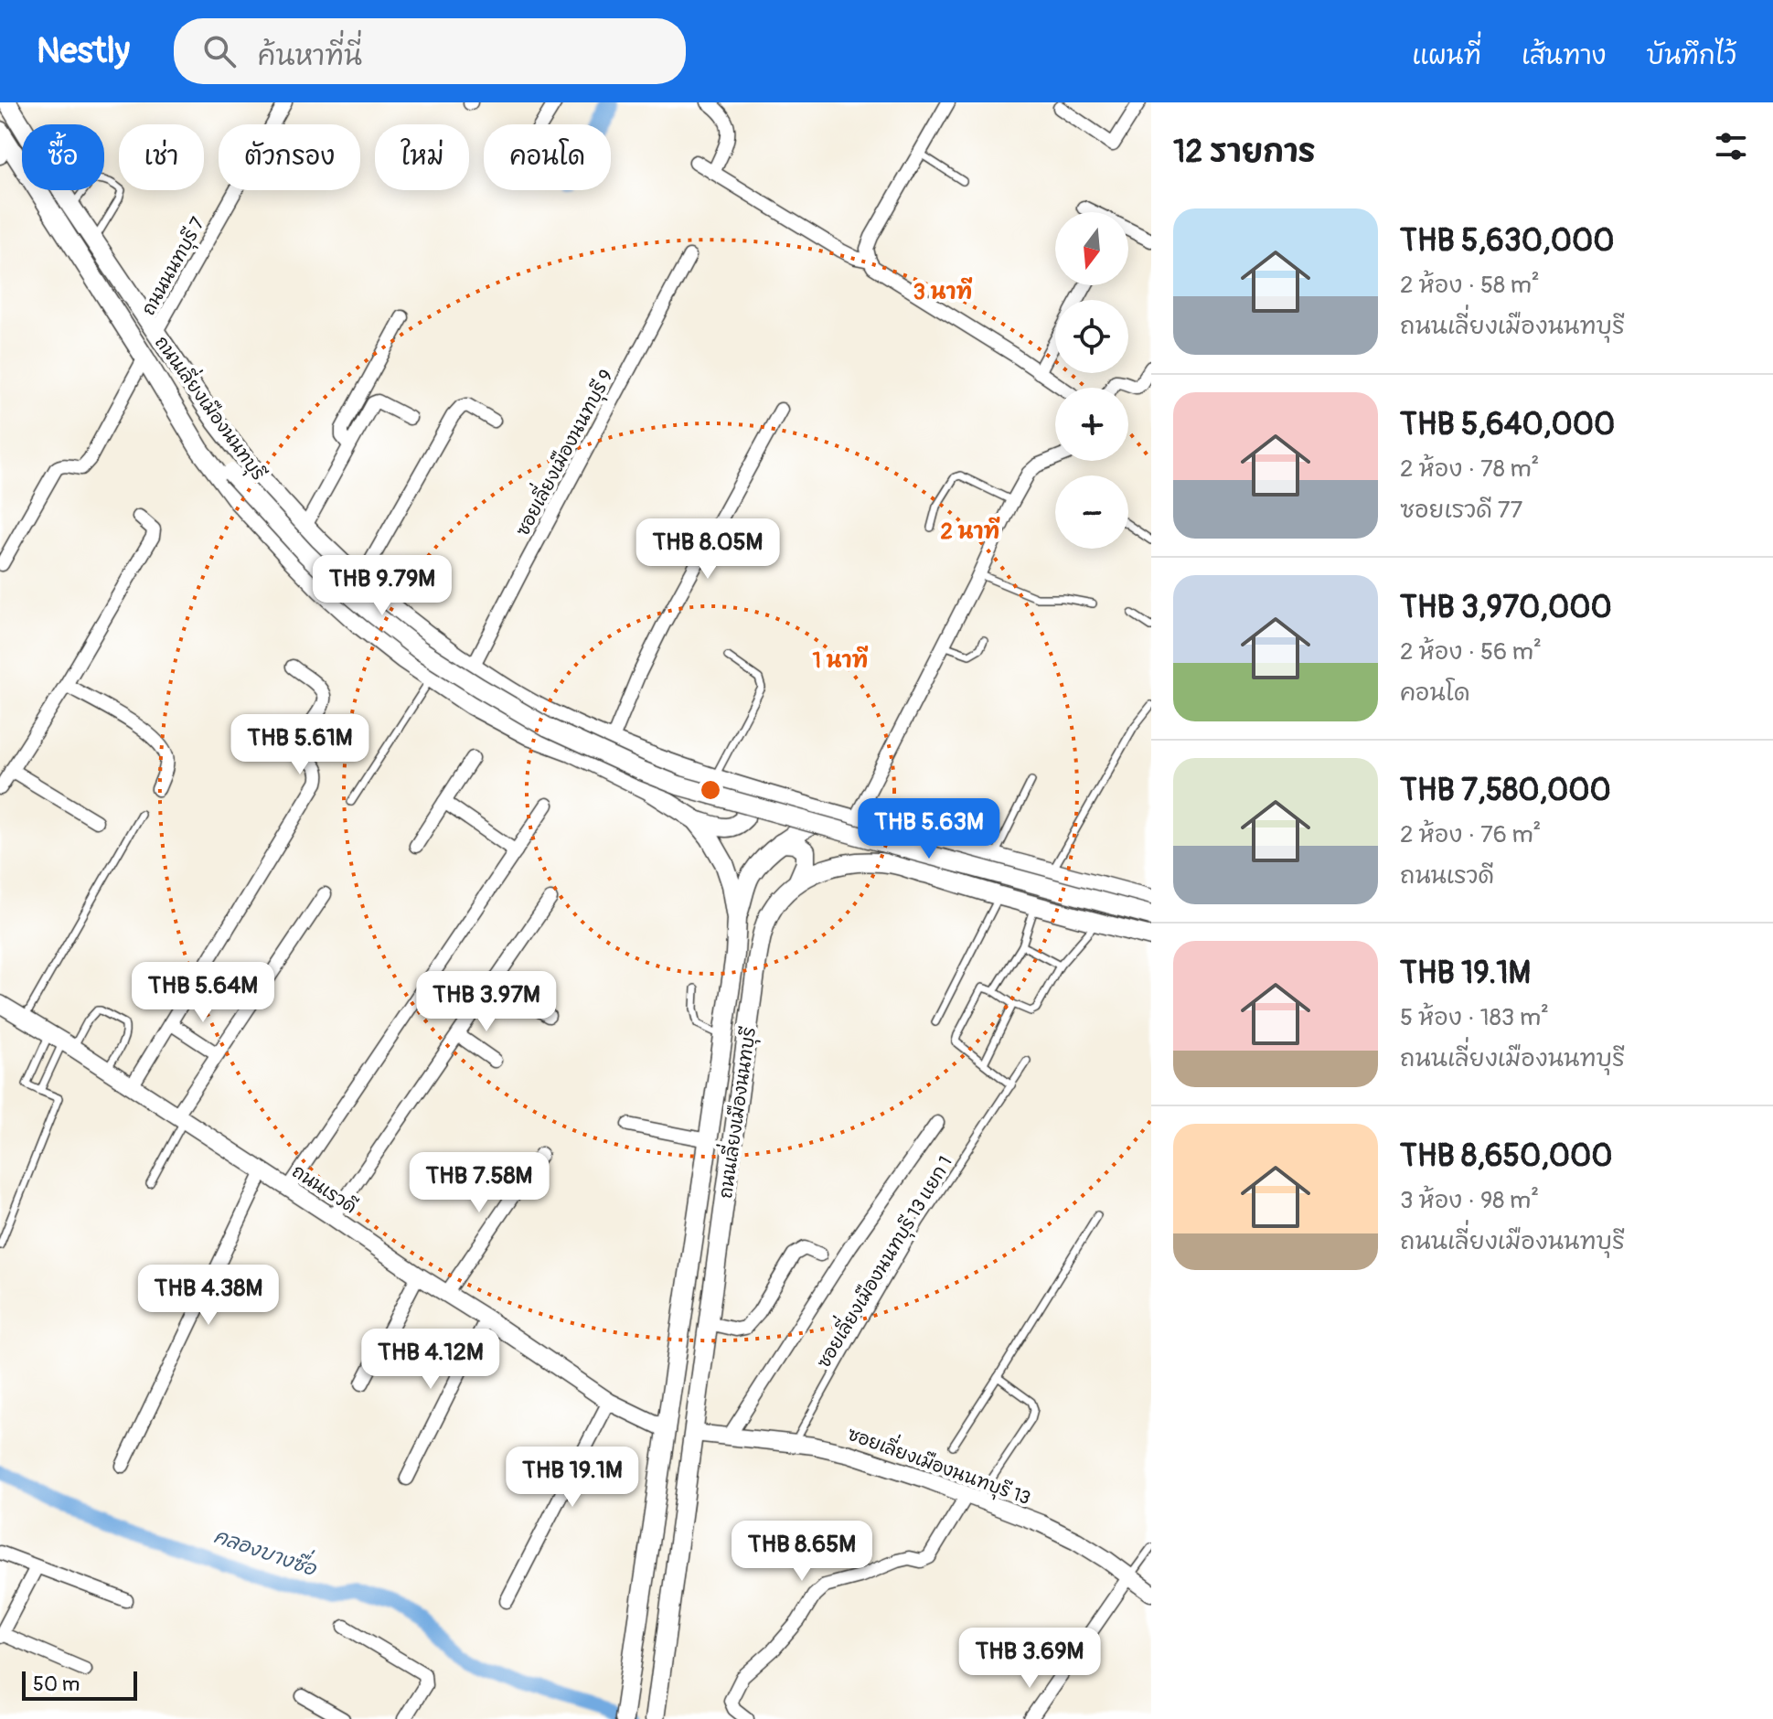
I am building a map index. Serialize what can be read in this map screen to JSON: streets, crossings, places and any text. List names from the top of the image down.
{
  "streets": {
    "main road": ["ถนนเลี่ยงเมืองนนทบุรี"],
    "street": [
      "ถนนนนทบุรี 7",
      "ซอยเลี่ยงเมืองนนทบุรี 9",
      "ถนนเรวดี",
      "ซอยเลี่ยงเมืองนนทบุรี 13"
    ],
    "lane": ["ซอยเลี่ยงเมืองนนทบุรี 13 แยก 1"]
  },
  "crossings": [
    ["ถนนนนทบุรี 7", "ถนนเลี่ยงเมืองนนทบุรี"],
    ["ถนนเลี่ยงเมืองนนทบุรี", "ซอยเลี่ยงเมืองนนทบุรี 9"],
    ["ถนนเลี่ยงเมืองนนทบุรี", "ถนนเรวดี"],
    ["ถนนเลี่ยงเมืองนนทบุรี", "ซอยเลี่ยงเมืองนนทบุรี 13"],
    ["ซอยเลี่ยงเมืองนนทบุรี 13 แยก 1", "ซอยเลี่ยงเมืองนนทบุรี 13"]
  ],
  "water": ["คลองบางซื่อ"],
  "scale_bar": "50 m",
  "north": "bottom",
  "page": {
    "header": "Nestly",
    "search": "ค้นหาที่นี่",
    "nav": ["แผนที่", "เส้นทาง", "บันทึกไว้"],
    "heading": "12 รายการ",
    "chip": [
      "ซื้อ",
      "เช่า",
      "ตัวกรอง",
      "ใหม่",
      "คอนโด"
    ],
    "list": [
      {
        "name": "THB 5,630,000",
        "note": "2 ห้อง · 58 m² · ถนนเลี่ยงเมืองนนทบุรี"
      },
      {
        "name": "THB 5,640,000",
        "note": "2 ห้อง · 78 m² · ซอยเรวดี 77"
      },
      {
        "name": "THB 3,970,000",
        "note": "2 ห้อง · 56 m² · คอนโด"
      },
      {
        "name": "THB 7,580,000",
        "note": "2 ห้อง · 76 m² · ถนนเรวดี"
      },
      {
        "name": "THB 19.1M",
        "note": "5 ห้อง · 183 m² · ถนนเลี่ยงเมืองนนทบุรี"
      },
      {
        "name": "THB 8,650,000",
        "note": "3 ห้อง · 98 m² · ถนนเลี่ยงเมืองนนทบุรี"
      }
    ],
    "map_buttons": ["+", "−"],
    "price": [
      "THB 8.05M",
      "THB 9.79M",
      "THB 5.61M",
      "THB 5.63M",
      "THB 5.64M",
      "THB 3.97M",
      "THB 7.58M",
      "THB 4.38M",
      "THB 4.12M",
      "THB 19.1M",
      "THB 8.65M",
      "THB 3.69M"
    ],
    "scale": "50 m"
  },
  "rings": ["3 นาที", "2 นาที", "1 นาที"]
}
